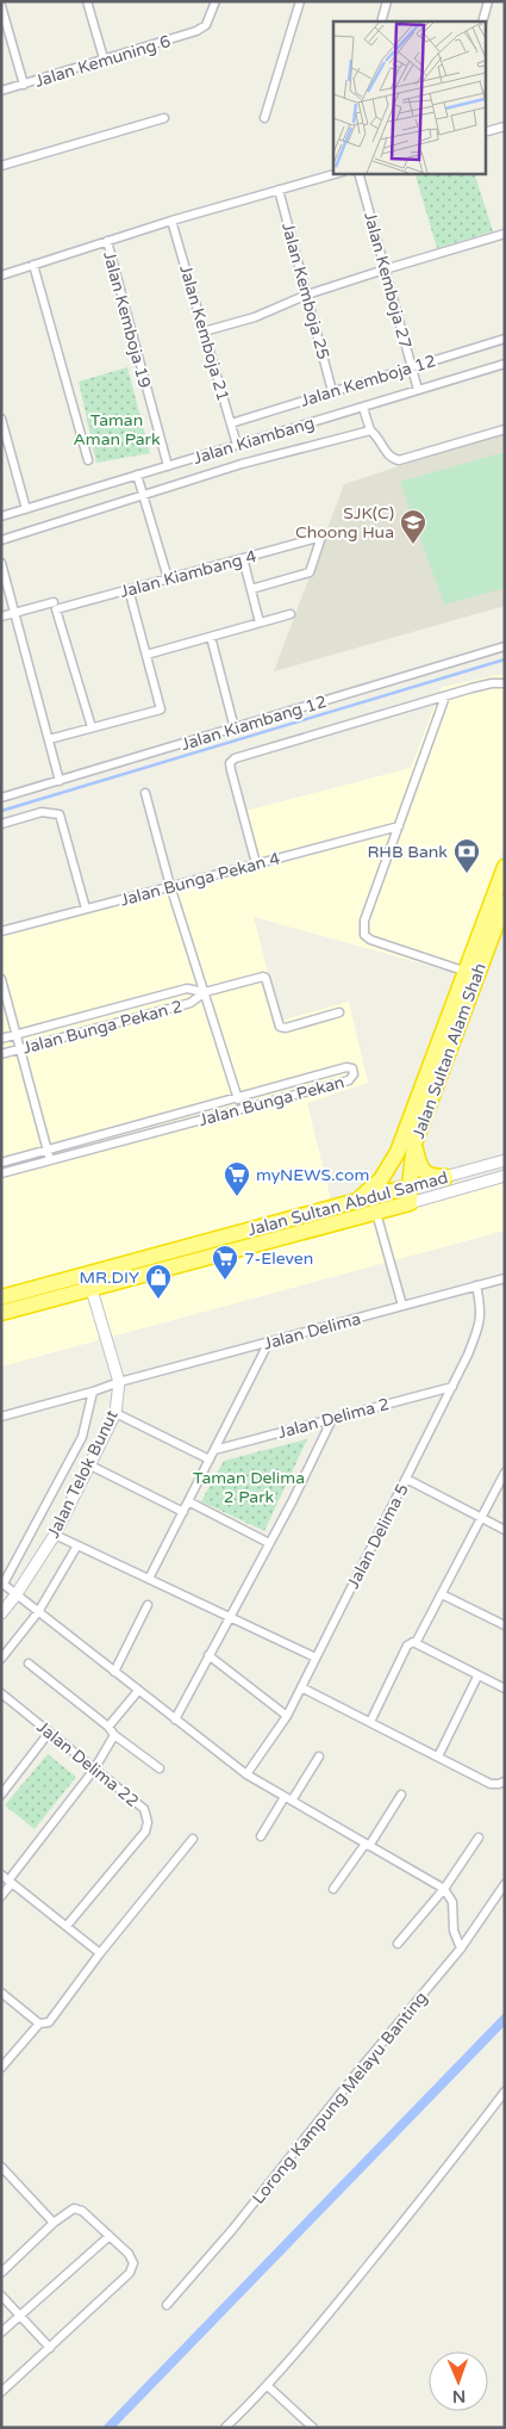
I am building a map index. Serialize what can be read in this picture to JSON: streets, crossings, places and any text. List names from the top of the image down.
{
  "streets": {
    "highway": ["Jalan Sultan Alam Shah", "Jalan Sultan Abdul Samad"],
    "street": [
      "Jalan Kemuning 6",
      "Jalan Kemboja 27",
      "Jalan Kemboja 25",
      "Jalan Kemboja 19",
      "Jalan Kemboja 21",
      "Jalan Kemboja 12",
      "Jalan Kiambang",
      "Jalan Kiambang 4",
      "Jalan Kiambang 12",
      "Jalan Bunga Pekan 4",
      "Jalan Bunga Pekan 2",
      "Jalan Bunga Pekan",
      "Jalan Delima",
      "Jalan Delima 2",
      "Jalan Telok Bunut",
      "Jalan Delima 5",
      "Jalan Delima 22",
      "Lorong Kampung Melayu Banting"
    ]
  },
  "crossings": [
    ["Jalan Kemboja 27", "Jalan Kemboja 12"],
    ["Jalan Kemboja 27", "Jalan Kiambang"],
    ["Jalan Kemboja 25", "Jalan Kemboja 12"],
    ["Jalan Kemboja 19", "Jalan Kiambang"],
    ["Jalan Kemboja 21", "Jalan Kemboja 12"],
    ["Jalan Kemboja 21", "Jalan Kiambang"],
    ["Jalan Sultan Alam Shah", "Jalan Sultan Abdul Samad"],
    ["Jalan Sultan Abdul Samad", "Jalan Telok Bunut"],
    ["Jalan Delima", "Jalan Telok Bunut"],
    ["Jalan Delima", "Jalan Delima 5"],
    ["Jalan Delima 2", "Jalan Delima 5"]
  ],
  "parks": ["Taman Aman Park", "Taman Delima 2 Park"],
  "places": {
    "school or university": ["SJK(C) Choong Hua"],
    "bank": ["RHB Bank"],
    "supermarket": ["myNEWS.com", "7-Eleven"],
    "shop": ["MR.DIY"]
  },
  "north": "bottom"
}
